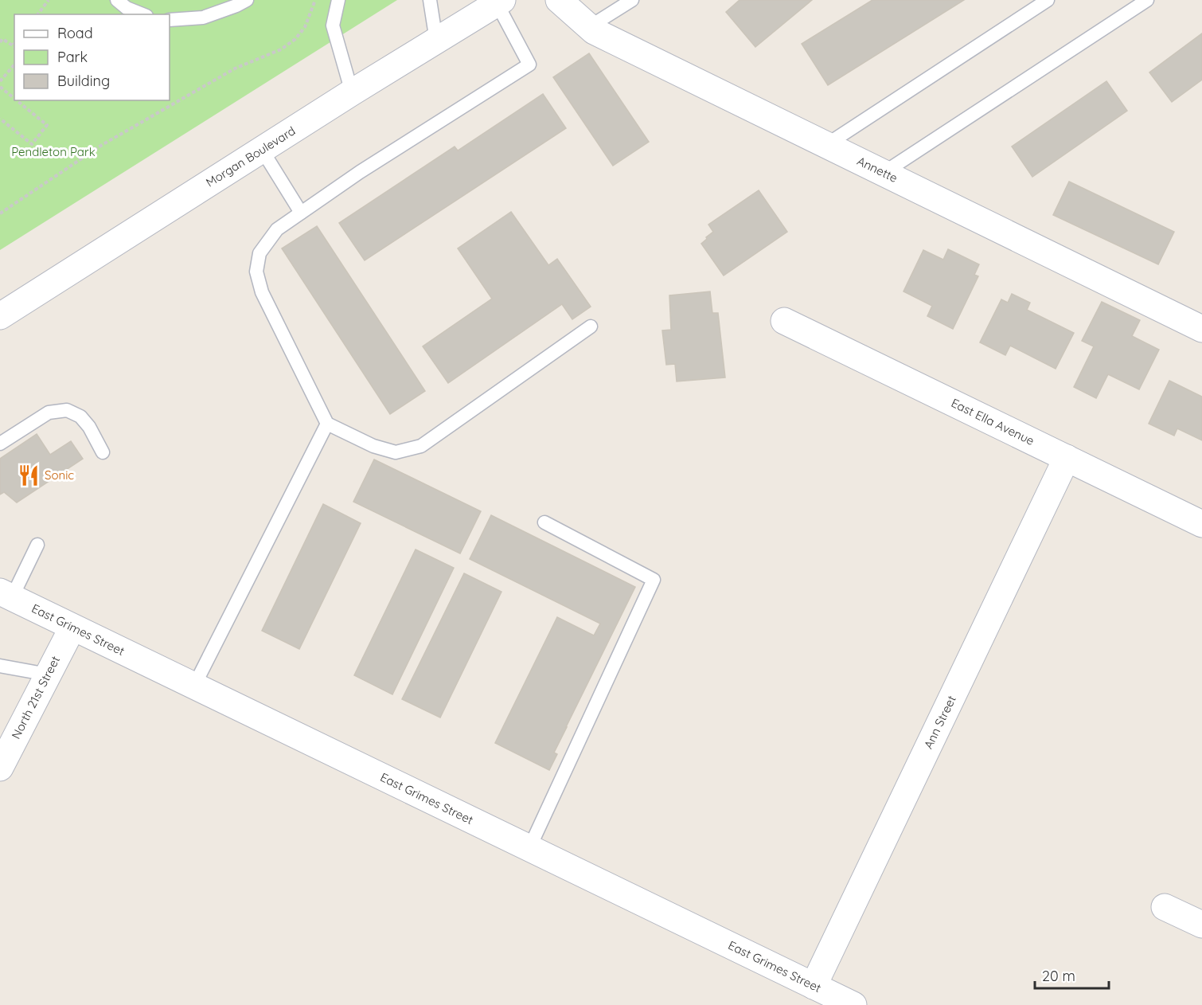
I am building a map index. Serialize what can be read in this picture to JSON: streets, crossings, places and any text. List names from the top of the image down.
{
  "streets": {
    "street": [
      "Morgan Boulevard",
      "Annette",
      "East Ella Avenue",
      "East Grimes Street",
      "North 21st Street",
      "Ann Street"
    ]
  },
  "crossings": [
    ["East Ella Avenue", "Ann Street"],
    ["East Grimes Street", "North 21st Street"],
    ["East Grimes Street", "Ann Street"]
  ],
  "parks": ["Pendleton Park"],
  "places": {
    "restaurant": ["Sonic"]
  },
  "legend": ["Road", "Park", "Building"],
  "scale_bar": "20 m"
}
